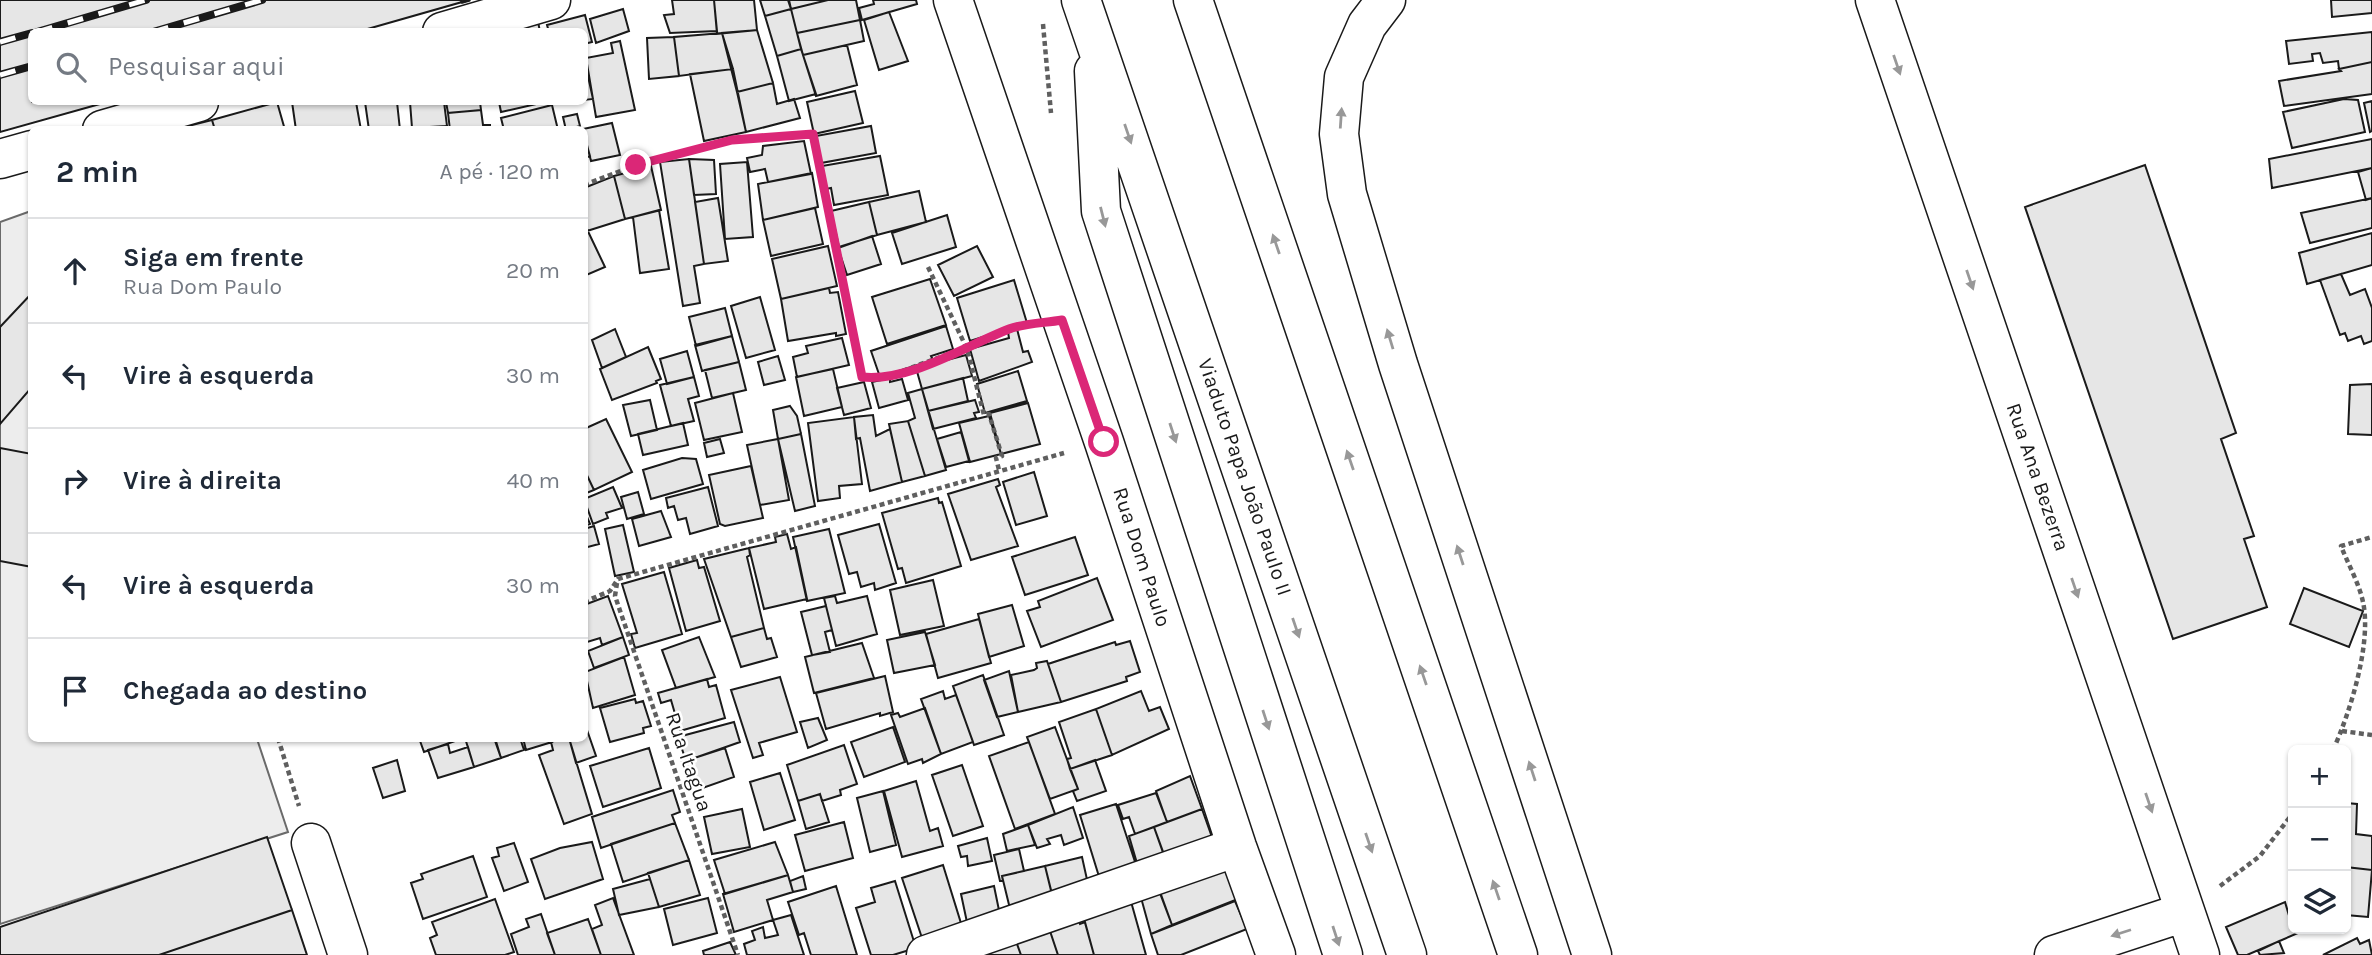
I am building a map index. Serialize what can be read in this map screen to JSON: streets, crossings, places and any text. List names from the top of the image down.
{
  "streets": {
    "main road": ["Viaduto Papa João Paulo II", "Rua Ana Bezerra", "Rua Dom Paulo"],
    "path": ["Rua Itagua"]
  },
  "one_way": ["Rua Ana Bezerra"],
  "page": {
    "search": "Pesquisar aqui",
    "heading": ["2 min", "A pé · 120 m"],
    "list": [
      ["Siga em frente", "Rua Dom Paulo", "20 m"],
      ["Vire à esquerda", "30 m"],
      ["Vire à direita", "40 m"],
      ["Vire à esquerda", "30 m"],
      "Chegada ao destino"
    ],
    "map_buttons": ["+", "−"]
  }
}
